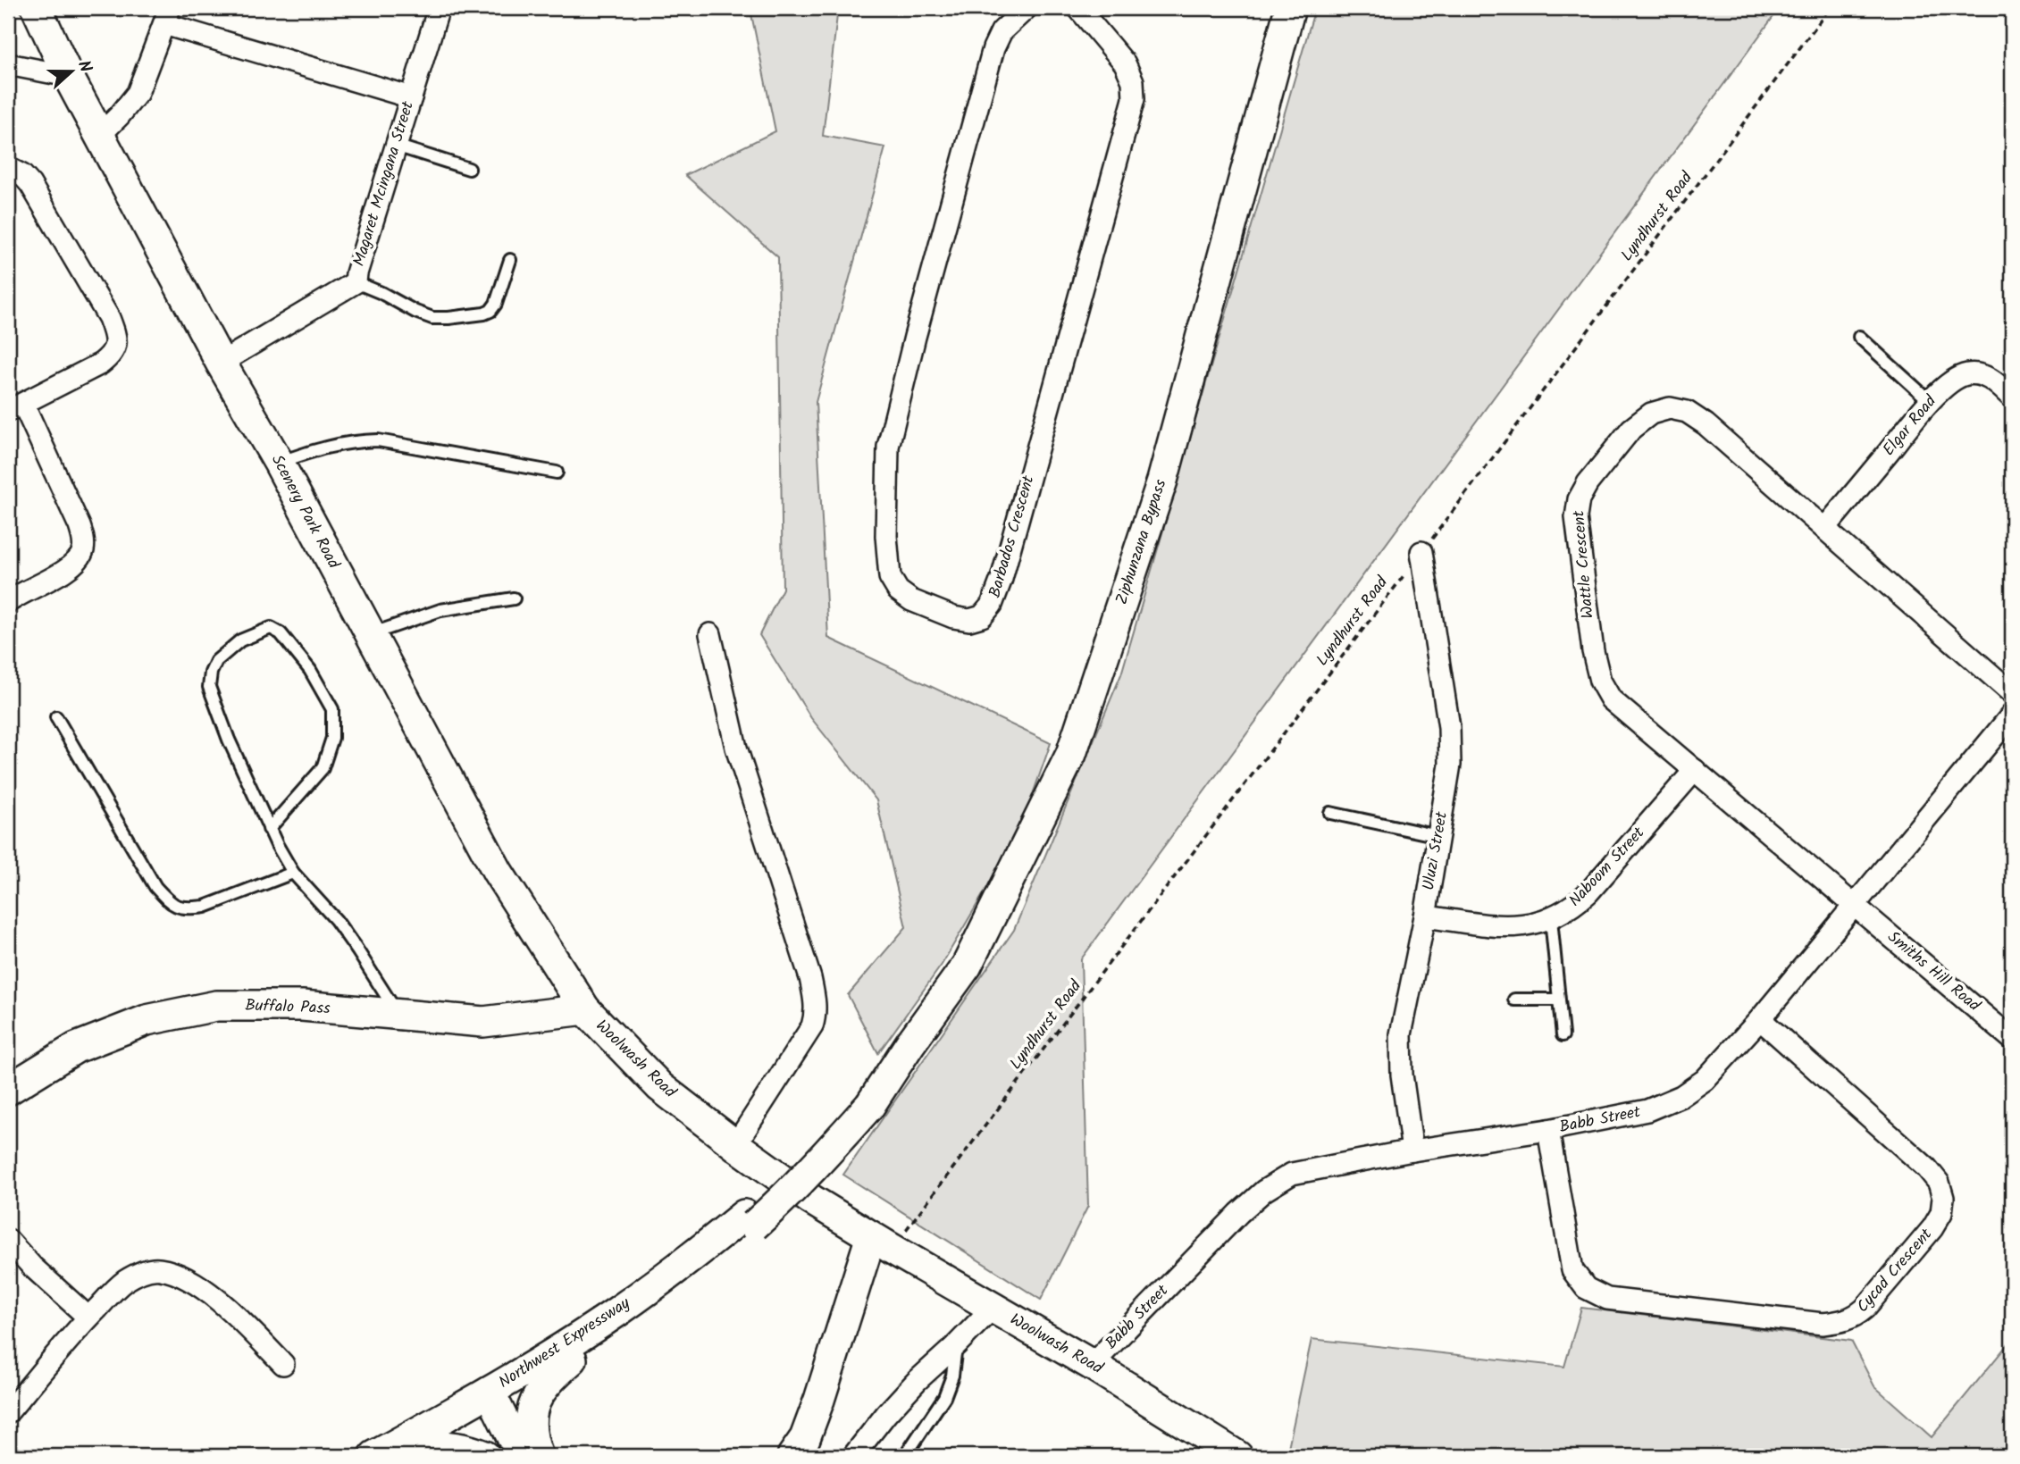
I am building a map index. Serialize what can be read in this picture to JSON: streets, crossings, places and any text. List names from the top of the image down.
{
  "streets": {
    "main road": [
      "Scenery Park Road",
      "Ziphunzana Bypass",
      "Buffalo Pass",
      "Woolwash Road",
      "Northwest Expressway"
    ],
    "street": [
      "Magaret Mcingana Street",
      "Elgar Road",
      "Barbados Crescent",
      "Wattle Crescent",
      "Uluzi Street",
      "Naboom Street",
      "Smiths Hill Road",
      "Babb Street",
      "Cycad Crescent"
    ],
    "path": ["Lyndhurst Road"]
  },
  "crossings": [
    ["Magaret Mcingana Street", "Scenery Park Road"],
    ["Lyndhurst Road", "Uluzi Street"],
    ["Lyndhurst Road", "Woolwash Road"],
    ["Elgar Road", "Wattle Crescent"],
    ["Scenery Park Road", "Buffalo Pass"],
    ["Scenery Park Road", "Woolwash Road"],
    ["Ziphunzana Bypass", "Northwest Expressway"],
    ["Wattle Crescent", "Naboom Street"],
    ["Wattle Crescent", "Smiths Hill Road"],
    ["Wattle Crescent", "Babb Street"],
    ["Uluzi Street", "Naboom Street"],
    ["Uluzi Street", "Babb Street"],
    ["Smiths Hill Road", "Babb Street"],
    ["Buffalo Pass", "Woolwash Road"],
    ["Woolwash Road", "Babb Street"],
    ["Babb Street", "Cycad Crescent"]
  ],
  "north": "right"
}
